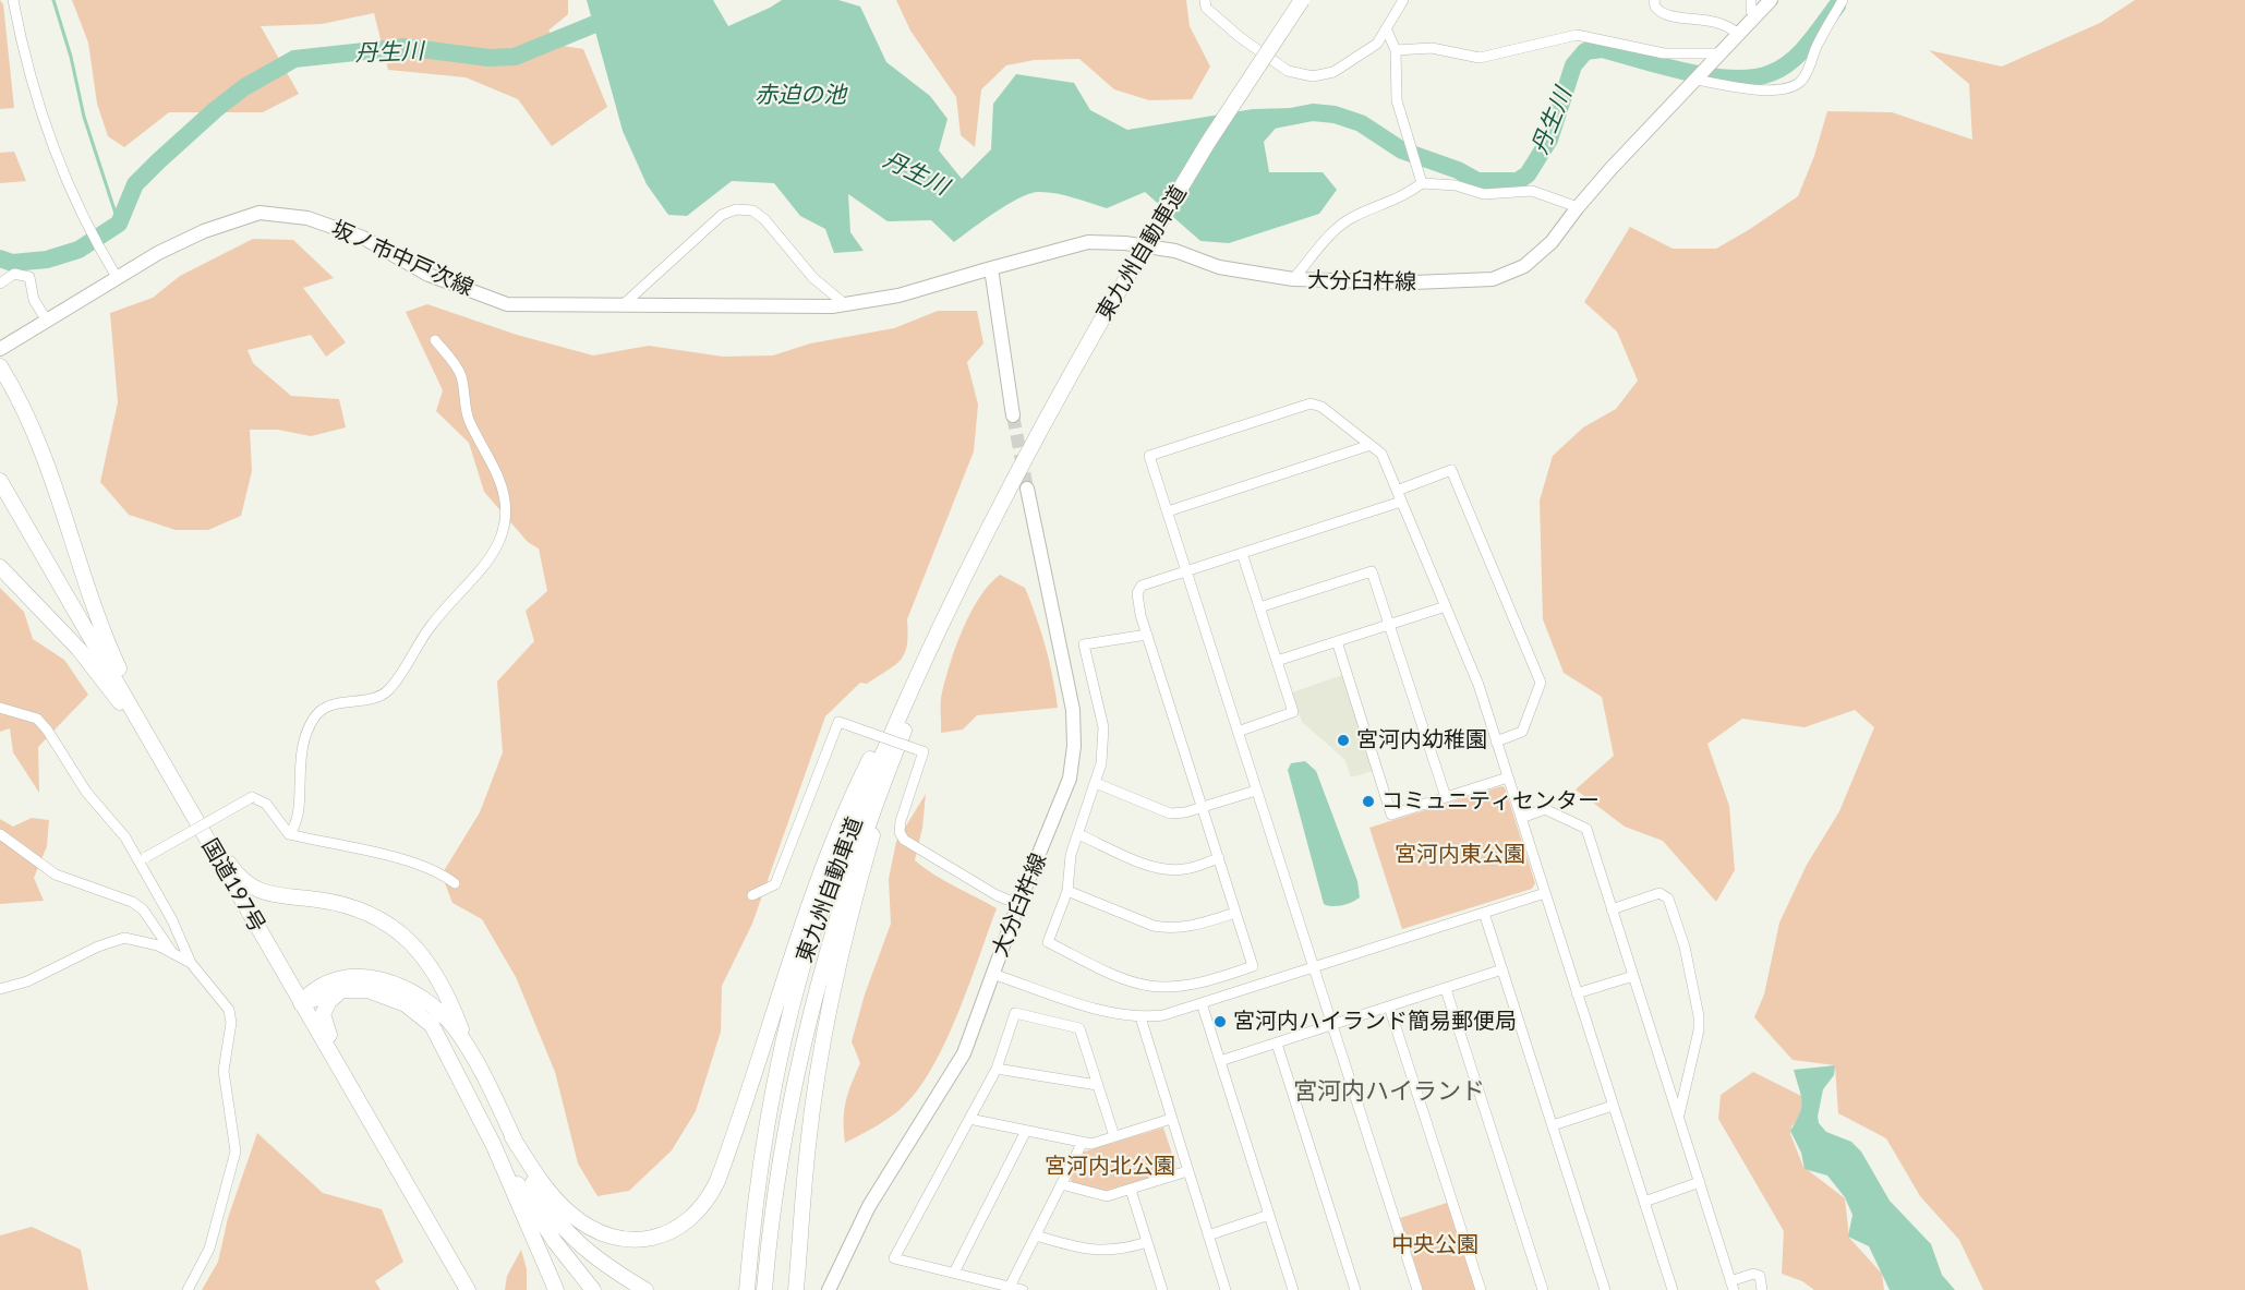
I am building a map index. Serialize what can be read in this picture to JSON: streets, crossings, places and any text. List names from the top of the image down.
{
  "streets": {
    "highway": ["東九州自動車道", "国道197号"],
    "main road": ["坂ノ市中戸次線", "大分臼杵線"]
  },
  "crossings": [
    ["坂ノ市中戸次線", "大分臼杵線"]
  ],
  "districts": ["宮河内ハイランド"],
  "water": ["丹生川", "赤迫の池"],
  "parks": ["宮河内東公園", "宮河内北公園", "中央公園"],
  "places": ["宮河内幼稚園", "コミュニティセンター", "宮河内ハイランド簡易郵便局"]
}
